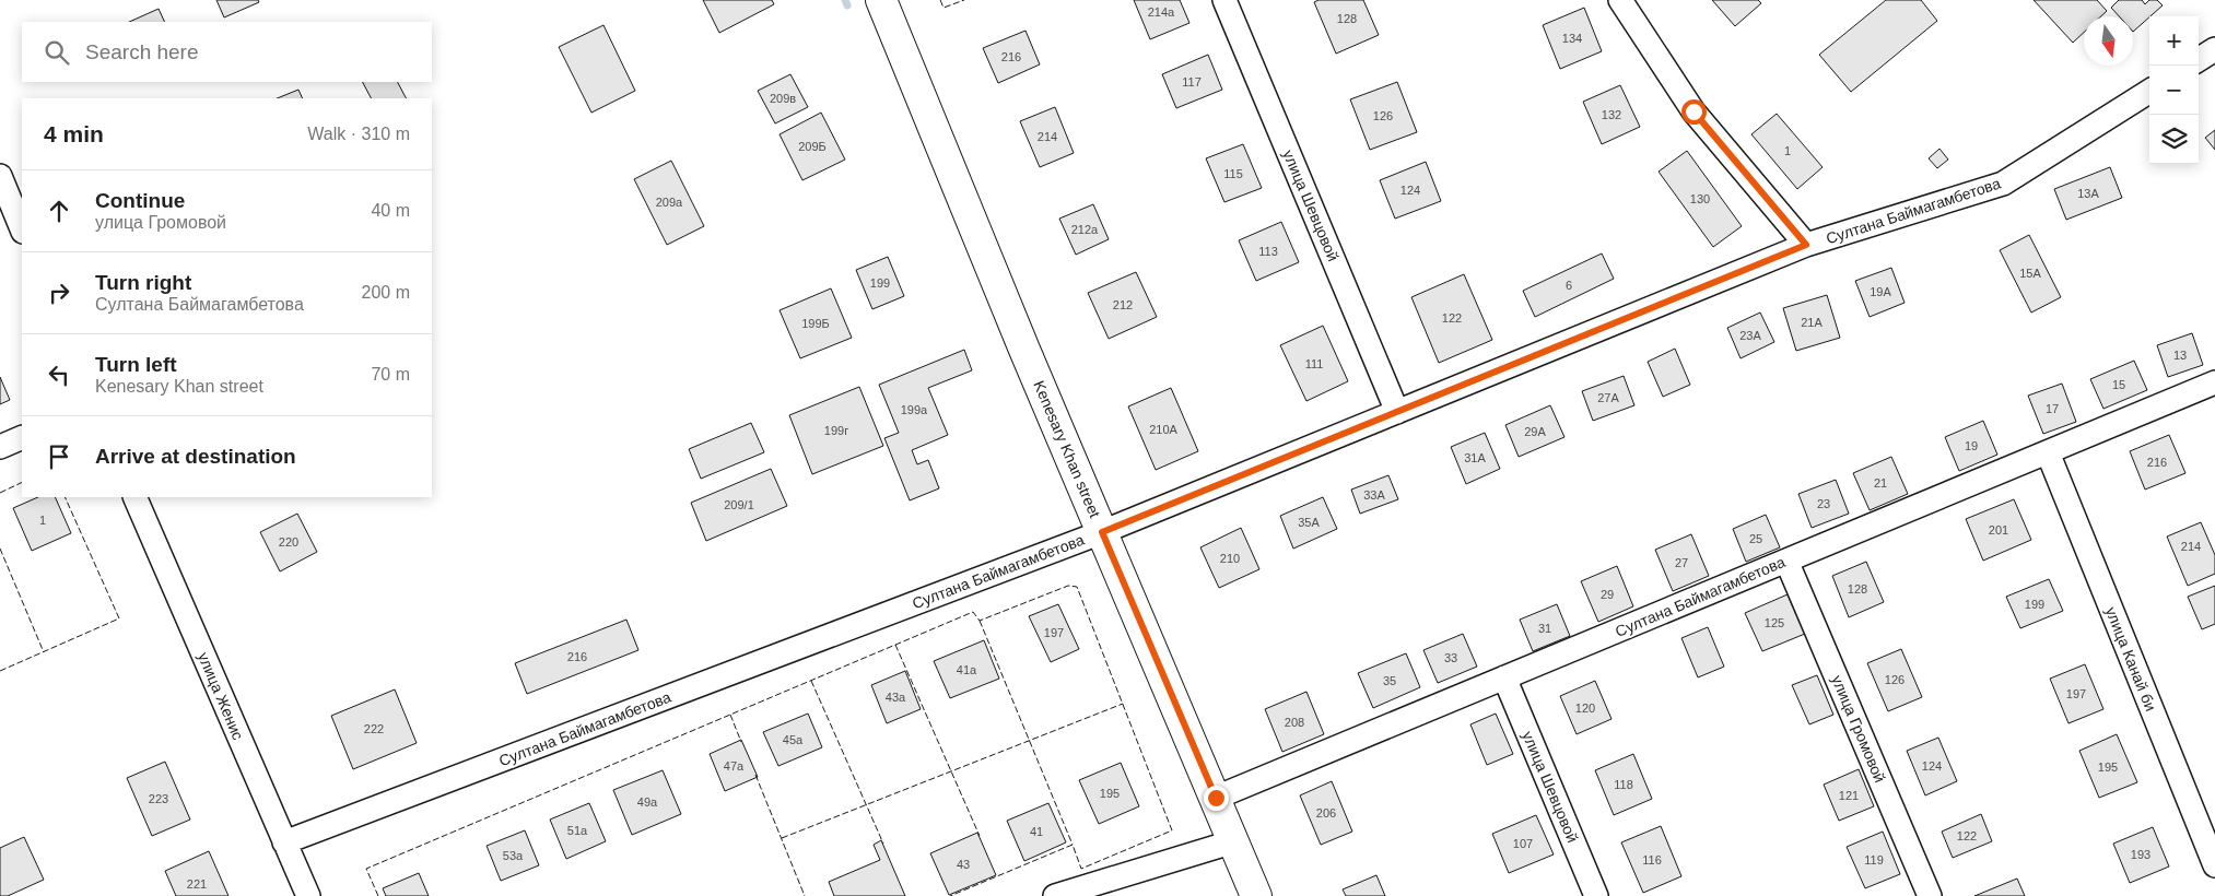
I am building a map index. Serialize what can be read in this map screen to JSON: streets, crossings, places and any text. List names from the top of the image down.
{
  "streets": {
    "main road": ["Kenesary Khan street"],
    "street": [
      "улица Шевцовой",
      "Султана Баймагамбетова",
      "улица Канай би",
      "улица Женис",
      "улица Громовой"
    ]
  },
  "crossings": [
    ["улица Шевцовой", "Султана Баймагамбетова"],
    ["Султана Баймагамбетова", "Kenesary Khan street"],
    ["Султана Баймагамбетова", "улица Канай би"],
    ["Султана Баймагамбетова", "улица Женис"],
    ["Султана Баймагамбетова", "улица Громовой"]
  ],
  "house_numbers": [
    "214а",
    "128",
    "134",
    "216",
    "117",
    "209в",
    "132",
    "126",
    "214",
    "209Б",
    "1",
    "115",
    "124",
    "13А",
    "130",
    "209а",
    "212а",
    "113",
    "15А",
    "199",
    "6",
    "19А",
    "212",
    "122",
    "21А",
    "199Б",
    "23А",
    "13",
    "111",
    "15",
    "27А",
    "17",
    "199а",
    "210А",
    "199г",
    "29А",
    "19",
    "31А",
    "216",
    "21",
    "33А",
    "23",
    "209/1",
    "1",
    "35А",
    "201",
    "25",
    "220",
    "214",
    "210",
    "27",
    "128",
    "29",
    "199",
    "125",
    "31",
    "197",
    "216",
    "33",
    "41а",
    "126",
    "35",
    "197",
    "43а",
    "120",
    "208",
    "222",
    "45а",
    "47а",
    "124",
    "195",
    "118",
    "195",
    "121",
    "223",
    "49а",
    "206",
    "51а",
    "41",
    "122",
    "107",
    "193",
    "53а",
    "116",
    "119",
    "43",
    "221"
  ],
  "north": "bottom",
  "page": {
    "map_buttons": ["+", "−"],
    "search": "Search here",
    "heading": ["4 min", "Walk · 310 m"],
    "list": [
      ["Continue", "улица Громовой", "40 m"],
      ["Turn right", "Султана Баймагамбетова", "200 m"],
      ["Turn left", "Kenesary Khan street", "70 m"],
      "Arrive at destination"
    ]
  }
}
